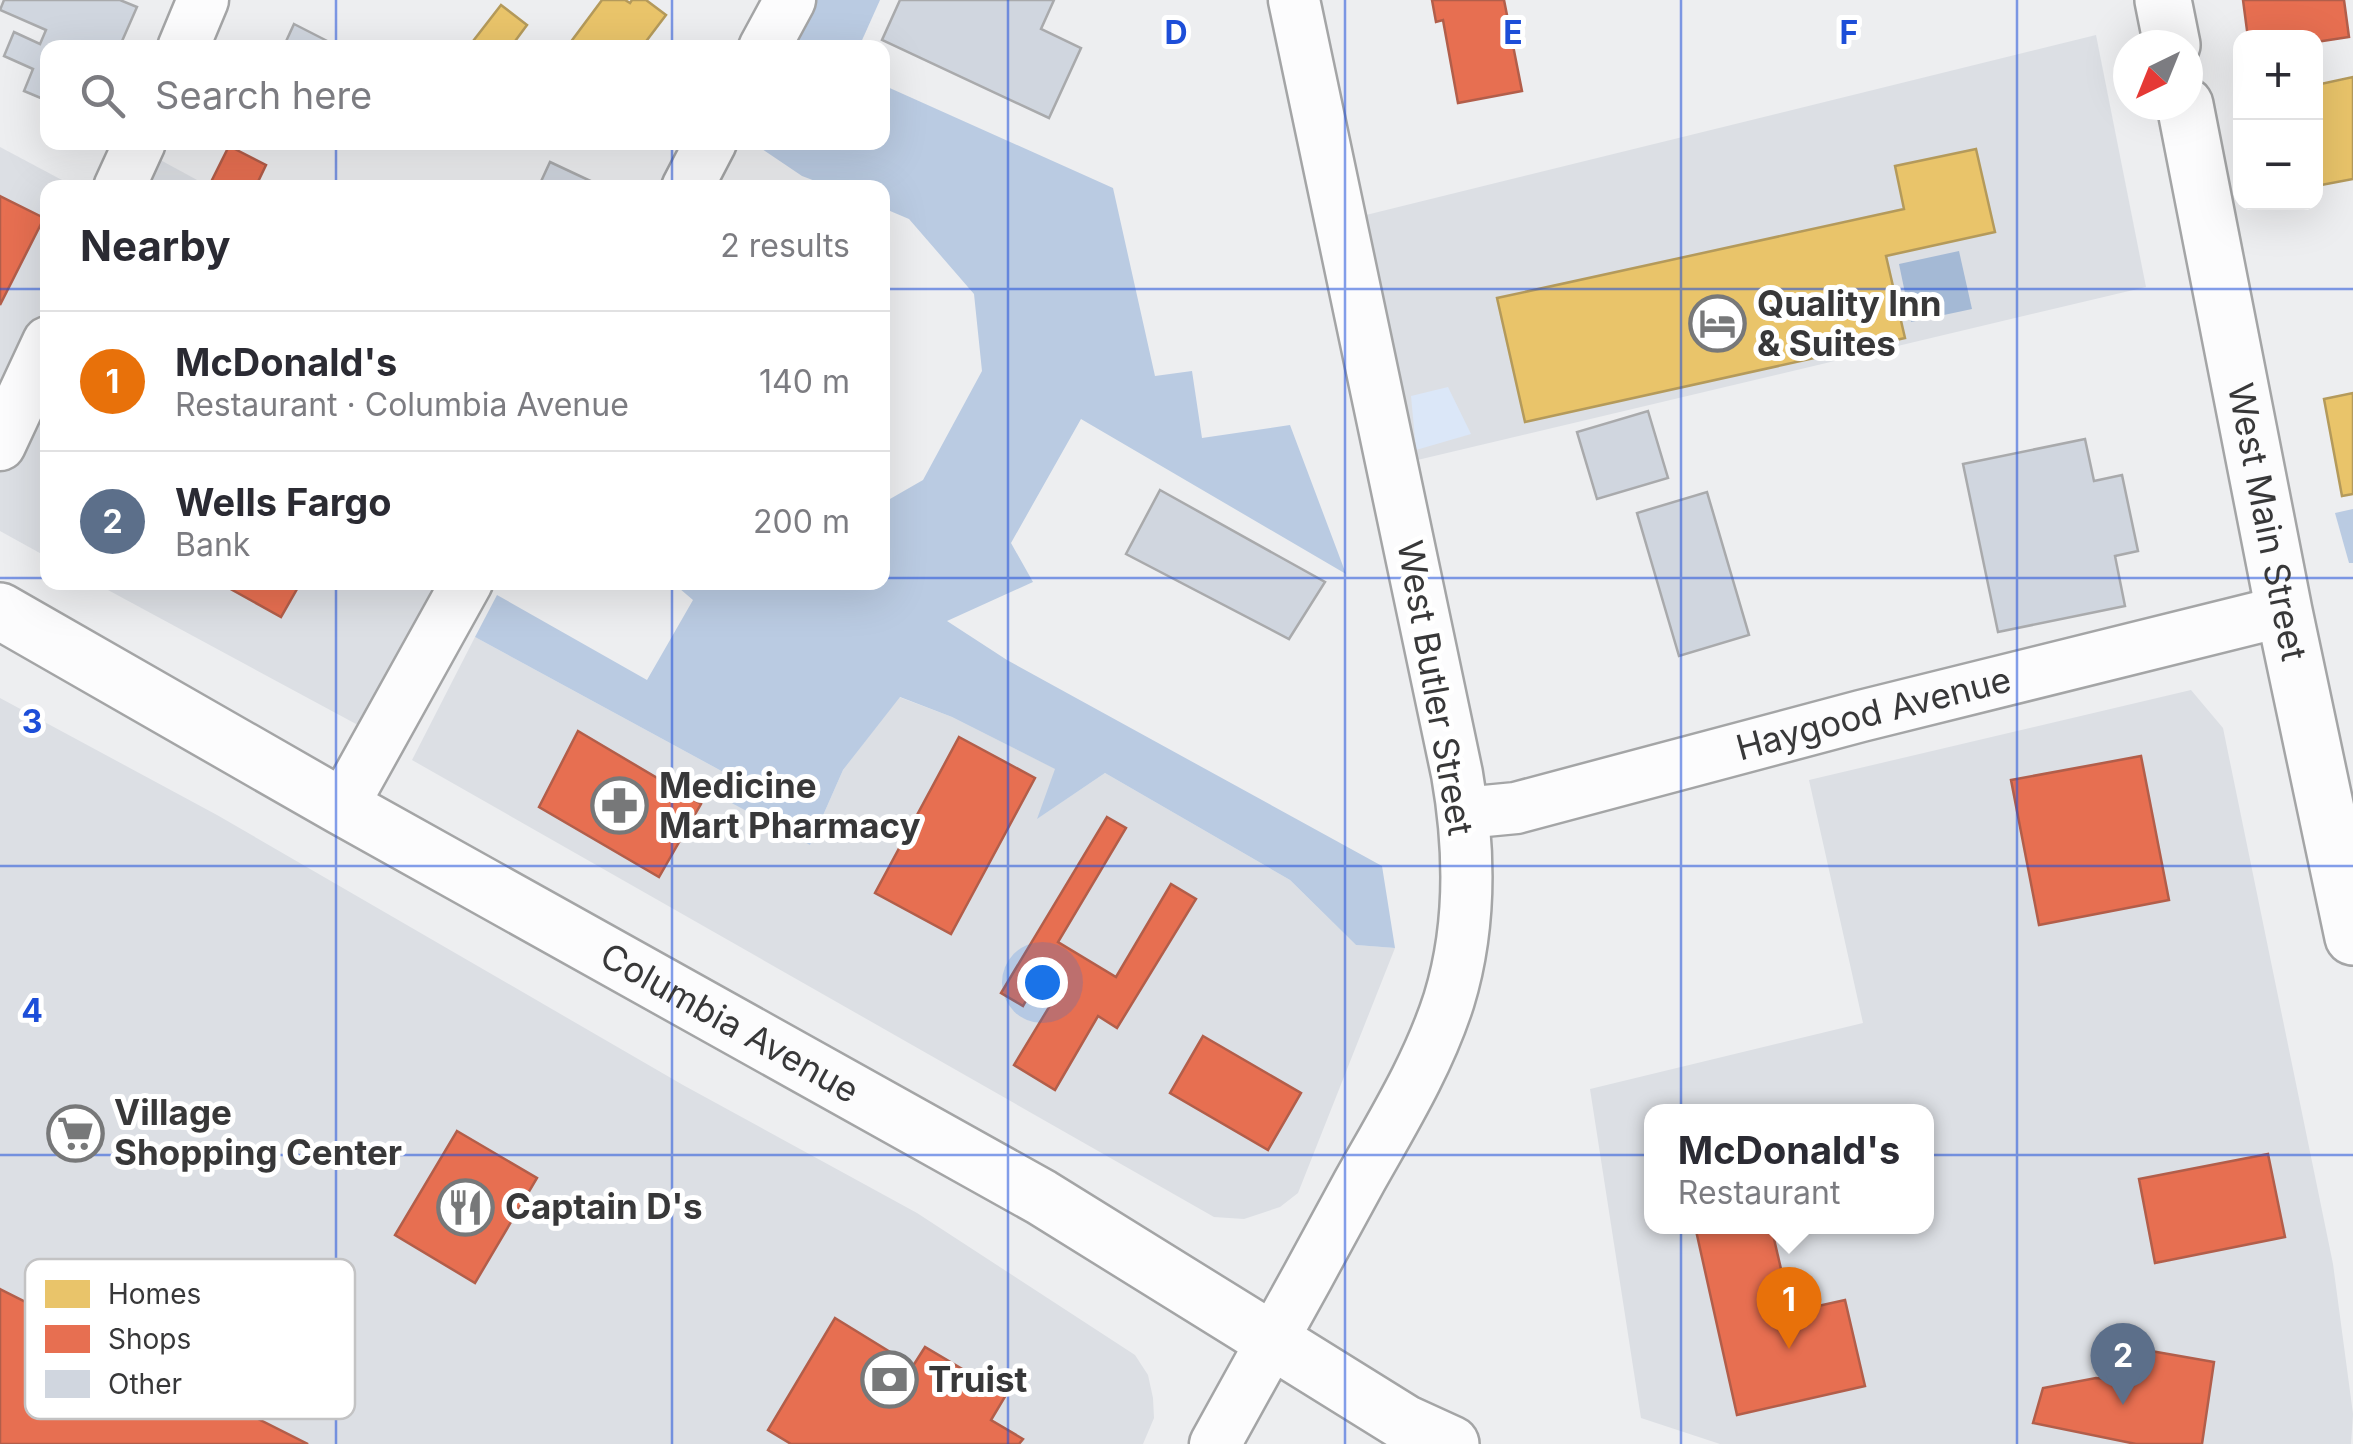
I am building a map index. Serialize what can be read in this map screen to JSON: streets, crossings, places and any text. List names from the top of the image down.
{
  "streets": {
    "main road": ["West Main Street", "Columbia Avenue"],
    "street": ["West Butler Street", "Haygood Avenue"]
  },
  "crossings": [
    ["West Main Street", "Haygood Avenue"],
    ["West Butler Street", "Haygood Avenue"],
    ["West Butler Street", "Columbia Avenue"]
  ],
  "places": {
    "hotel": ["Quality Inn & Suites"],
    "pharmacy": ["Medicine Mart Pharmacy"],
    "supermarket": ["Village Shopping Center"],
    "restaurant": ["Captain D's"],
    "bank": ["Truist"]
  },
  "legend": ["Homes", "Shops", "Other"],
  "north": "bottom left",
  "page": {
    "map_buttons": ["+", "−"],
    "search": "Search here",
    "heading": ["Nearby", "2 results"],
    "list": [
      {
        "mark": "1",
        "name": "McDonald's",
        "note": "Restaurant · Columbia Avenue",
        "value": "140 m"
      },
      {
        "mark": "2",
        "name": "Wells Fargo",
        "note": "Bank",
        "value": "200 m"
      }
    ],
    "popup": ["McDonald's", "Restaurant"],
    "pins": ["1", "2"]
  },
  "grid": {
    "columns": ["D", "E", "F"],
    "rows": ["3", "4"]
  }
}
